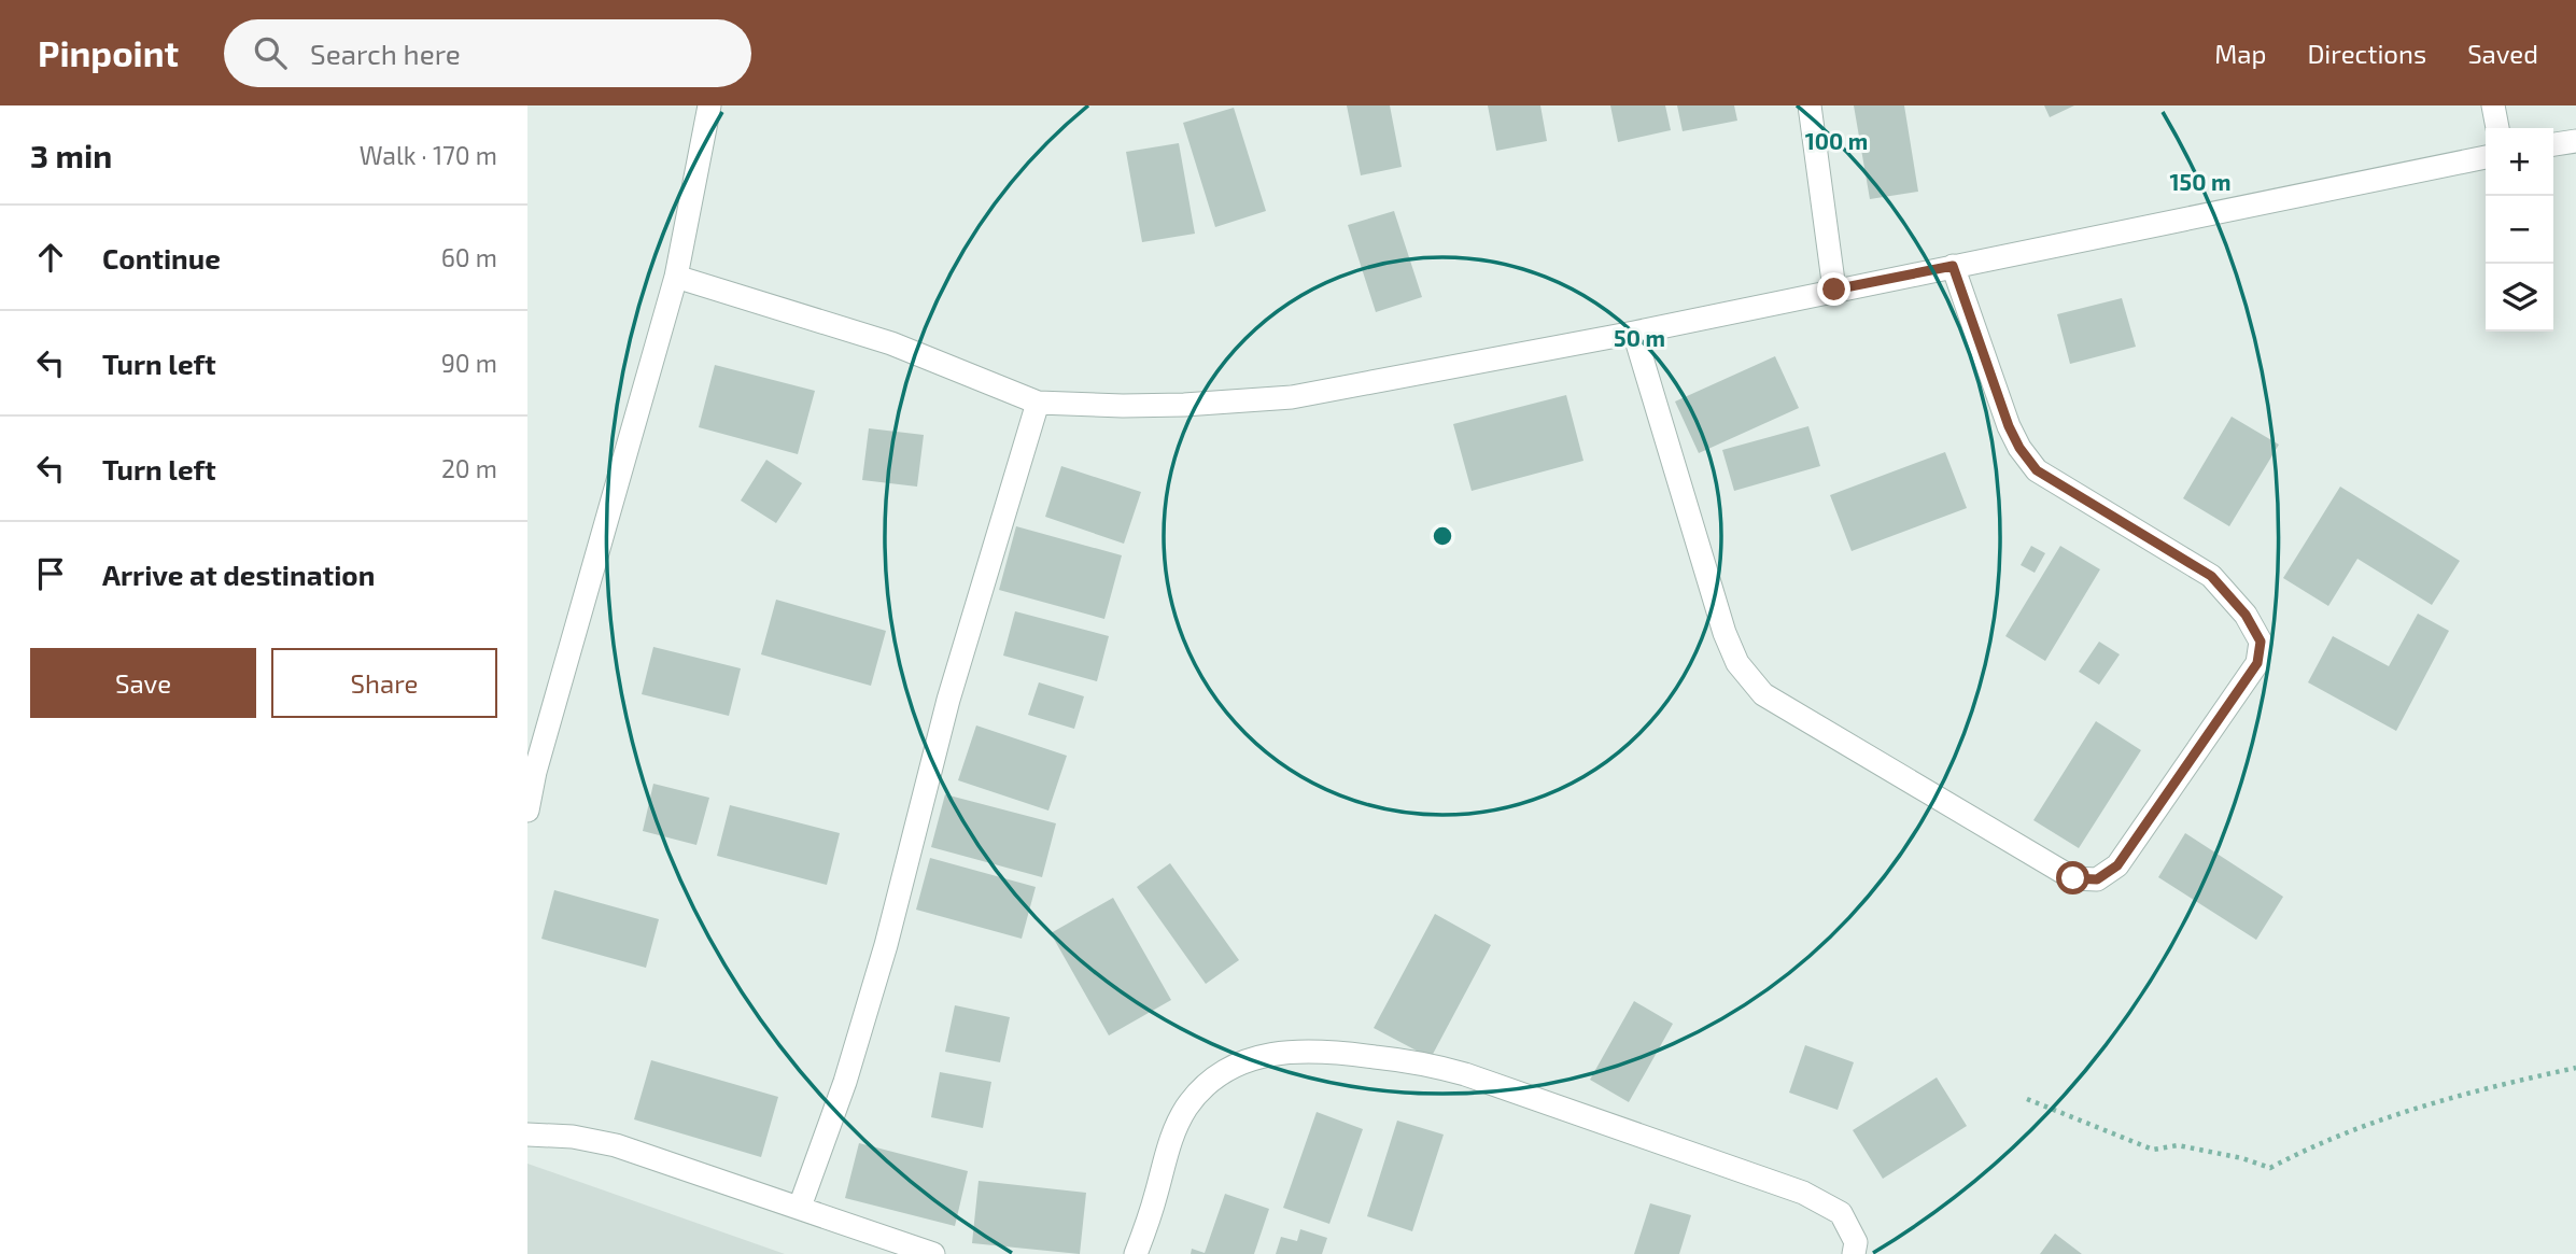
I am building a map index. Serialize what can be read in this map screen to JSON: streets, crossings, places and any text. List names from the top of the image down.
{
  "page": {
    "header": "Pinpoint",
    "search": "Search here",
    "nav": ["Map", "Directions", "Saved"],
    "heading": ["3 min", "Walk · 170 m"],
    "map_buttons": ["+", "−"],
    "list": [
      ["Continue", "60 m"],
      ["Turn left", "90 m"],
      ["Turn left", "20 m"],
      "Arrive at destination"
    ],
    "buttons": ["Save", "Share"]
  },
  "rings": ["100 m", "150 m", "50 m"]
}
